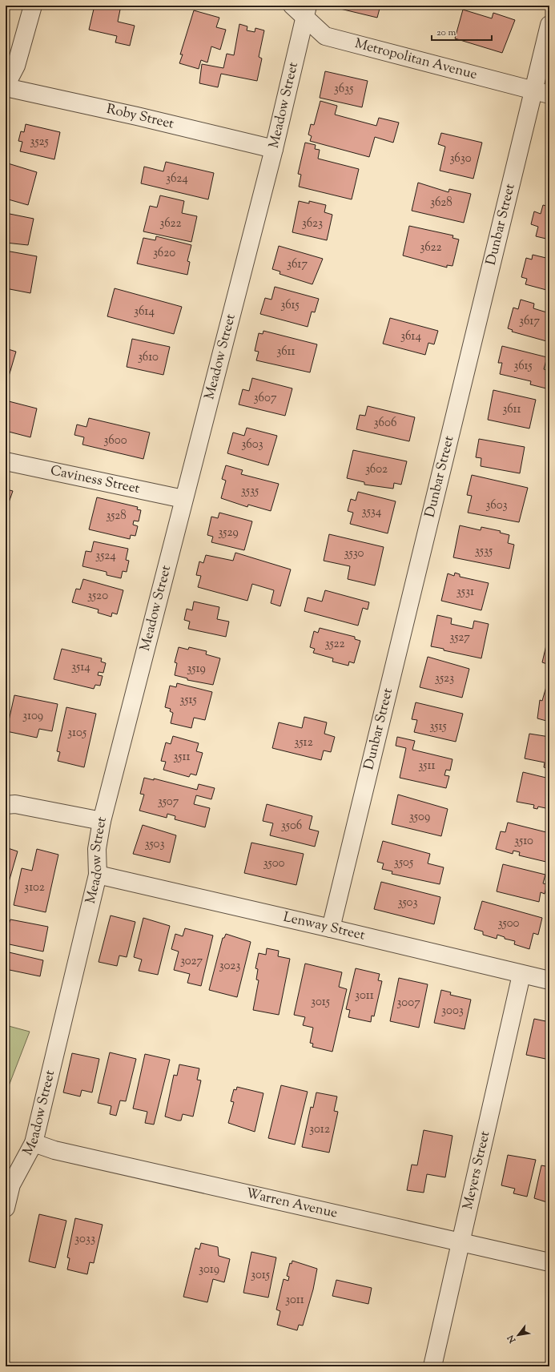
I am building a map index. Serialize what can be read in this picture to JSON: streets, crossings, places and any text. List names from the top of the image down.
{
  "streets": {
    "street": [
      "Metropolitan Avenue",
      "Meadow Street",
      "Roby Street",
      "Dunbar Street",
      "Caviness Street",
      "Lenway Street",
      "Meyers Street",
      "Warren Avenue"
    ]
  },
  "crossings": [
    ["Metropolitan Avenue", "Meadow Street"],
    ["Metropolitan Avenue", "Dunbar Street"],
    ["Meadow Street", "Roby Street"],
    ["Meadow Street", "Caviness Street"],
    ["Meadow Street", "Lenway Street"],
    ["Meadow Street", "Warren Avenue"],
    ["Dunbar Street", "Lenway Street"],
    ["Lenway Street", "Meyers Street"],
    ["Meyers Street", "Warren Avenue"]
  ],
  "house_numbers": [
    "3635",
    "3525",
    "3630",
    "3624",
    "3628",
    "3622",
    "3623",
    "3622",
    "3620",
    "3617",
    "3615",
    "3614",
    "3617",
    "3614",
    "3611",
    "3610",
    "3615",
    "3607",
    "3611",
    "3606",
    "3600",
    "3603",
    "3602",
    "3535",
    "3603",
    "3534",
    "3528",
    "3529",
    "3535",
    "3530",
    "3524",
    "3531",
    "3520",
    "3527",
    "3522",
    "3514",
    "3519",
    "3523",
    "3515",
    "3109",
    "3515",
    "3105",
    "3512",
    "3511",
    "3511",
    "3507",
    "3509",
    "3506",
    "3510",
    "3503",
    "3505",
    "3500",
    "3102",
    "3503",
    "3500",
    "3027",
    "3023",
    "3011",
    "3015",
    "3007",
    "3003",
    "3012",
    "3033",
    "3019",
    "3015",
    "3011"
  ],
  "scale_bar": "20 m",
  "north": "bottom left"
}
